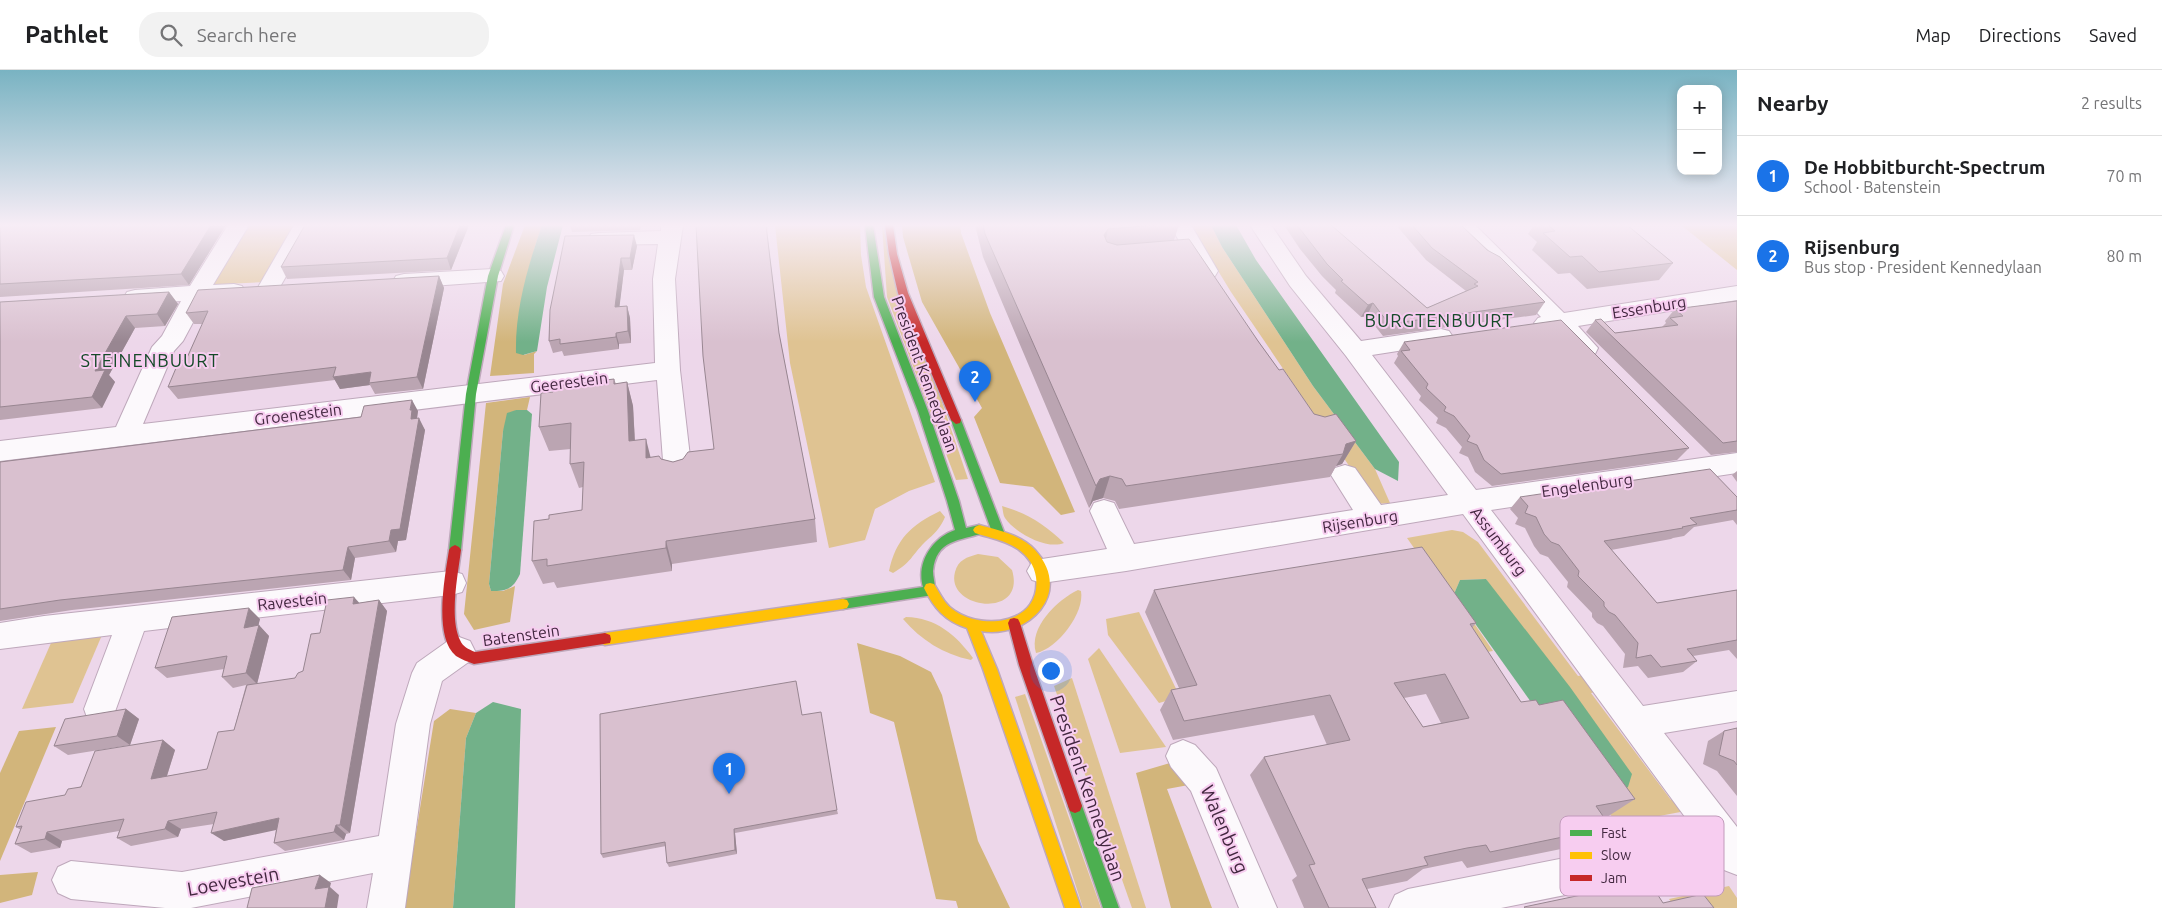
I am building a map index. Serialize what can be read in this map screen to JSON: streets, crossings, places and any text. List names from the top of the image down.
{
  "streets": {
    "street": [
      "Essenburg",
      "President Kennedylaan",
      "Geerestein",
      "Groenestein",
      "Engelenburg",
      "Rijsenburg",
      "Assumburg",
      "Ravestein",
      "Batenstein",
      "Walenburg",
      "Loevestein"
    ]
  },
  "crossings": [
    ["President Kennedylaan", "Rijsenburg"],
    ["President Kennedylaan", "Batenstein"],
    ["Geerestein", "Groenestein"],
    ["Engelenburg", "Rijsenburg"],
    ["Engelenburg", "Assumburg"],
    ["Rijsenburg", "Assumburg"],
    ["Rijsenburg", "Batenstein"]
  ],
  "districts": ["BURGTENBUURT", "STEINENBUURT"],
  "legend": ["Fast", "Slow", "Jam"],
  "page": {
    "header": "Pathlet",
    "search": "Search here",
    "nav": ["Map", "Directions", "Saved"],
    "heading": ["Nearby", "2 results"],
    "map_buttons": ["+", "−"],
    "list": [
      {
        "mark": "1",
        "name": "De Hobbitburcht-Spectrum",
        "note": "School · Batenstein",
        "value": "70 m"
      },
      {
        "mark": "2",
        "name": "Rijsenburg",
        "note": "Bus stop · President Kennedylaan",
        "value": "80 m"
      }
    ],
    "pins": ["2", "1"]
  }
}
